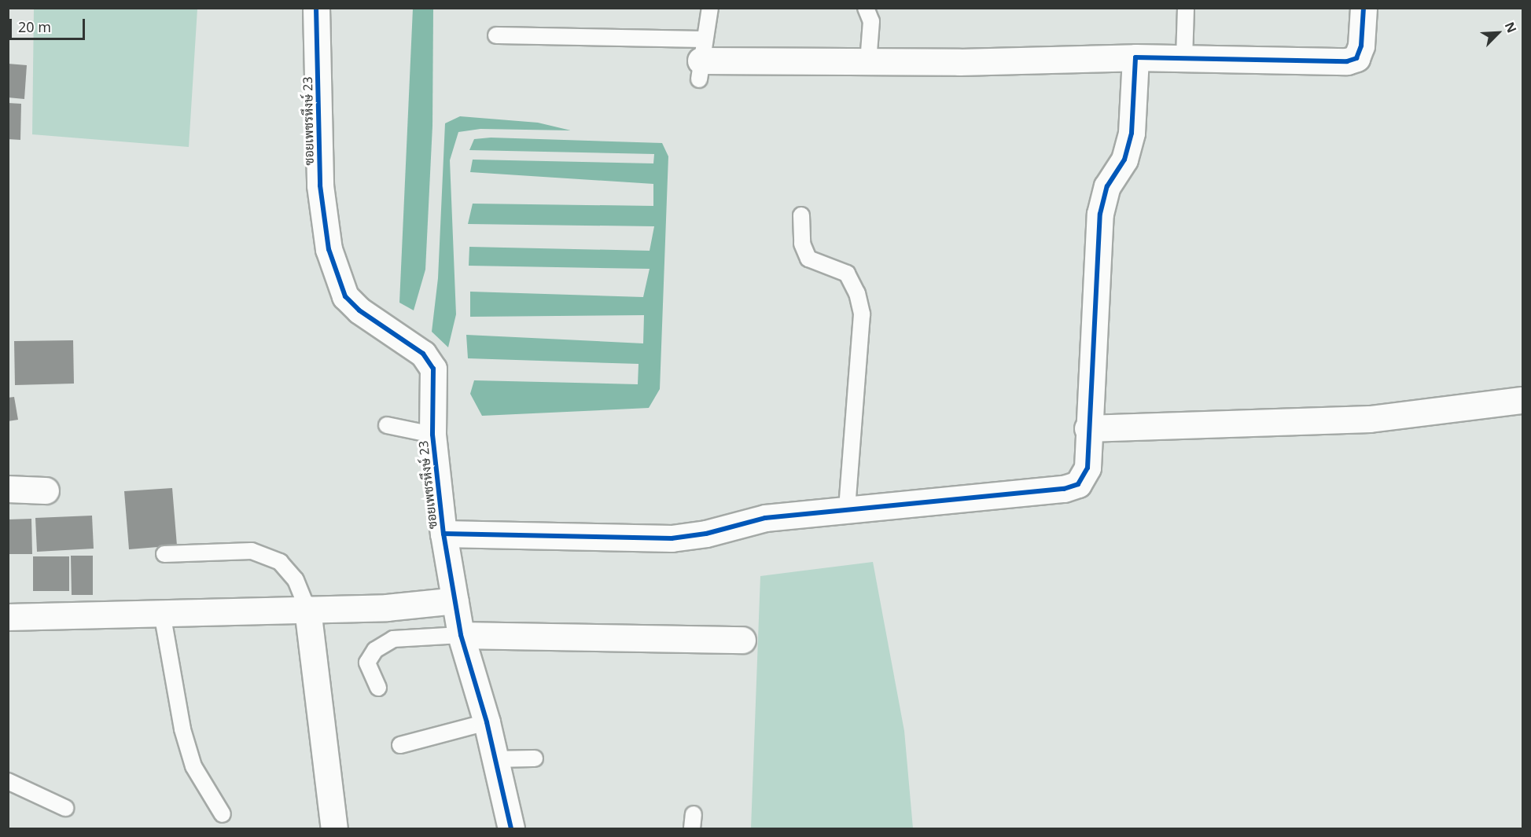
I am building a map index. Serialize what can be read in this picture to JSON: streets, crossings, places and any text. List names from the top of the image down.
{
  "streets": {
    "street": ["ซอยเพชรหึงษ์ 23"]
  },
  "scale_bar": "20 m",
  "north": "top right"
}
